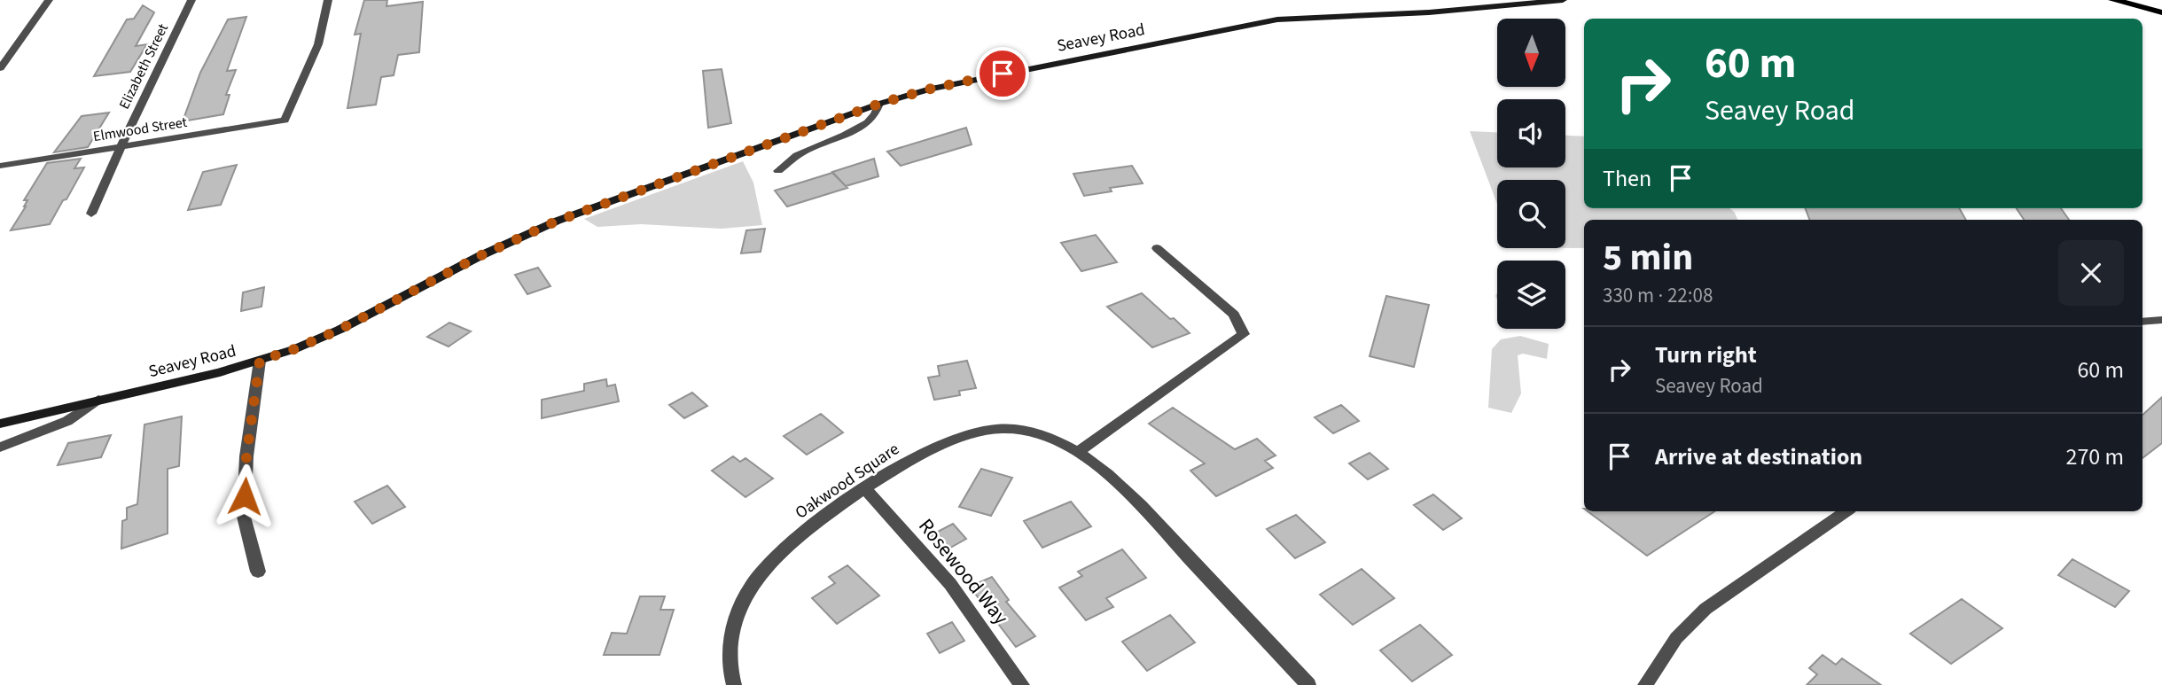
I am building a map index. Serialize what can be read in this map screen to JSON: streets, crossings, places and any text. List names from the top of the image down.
{
  "streets": {
    "street": [
      "Seavey Road",
      "Elizabeth Street",
      "Elmwood Street",
      "Oakwood Square",
      "Rosewood Way"
    ]
  },
  "crossings": [
    ["Elizabeth Street", "Elmwood Street"],
    ["Oakwood Square", "Rosewood Way"]
  ],
  "north": "bottom",
  "page": {
    "turn": ["60 m", "Seavey Road"],
    "then": "Then",
    "heading": ["5 min", "330 m · 22:08"],
    "list": [
      {
        "name": "Turn right",
        "note": "Seavey Road",
        "value": "60 m"
      },
      {
        "name": "Arrive at destination",
        "value": "270 m"
      }
    ]
  }
}
